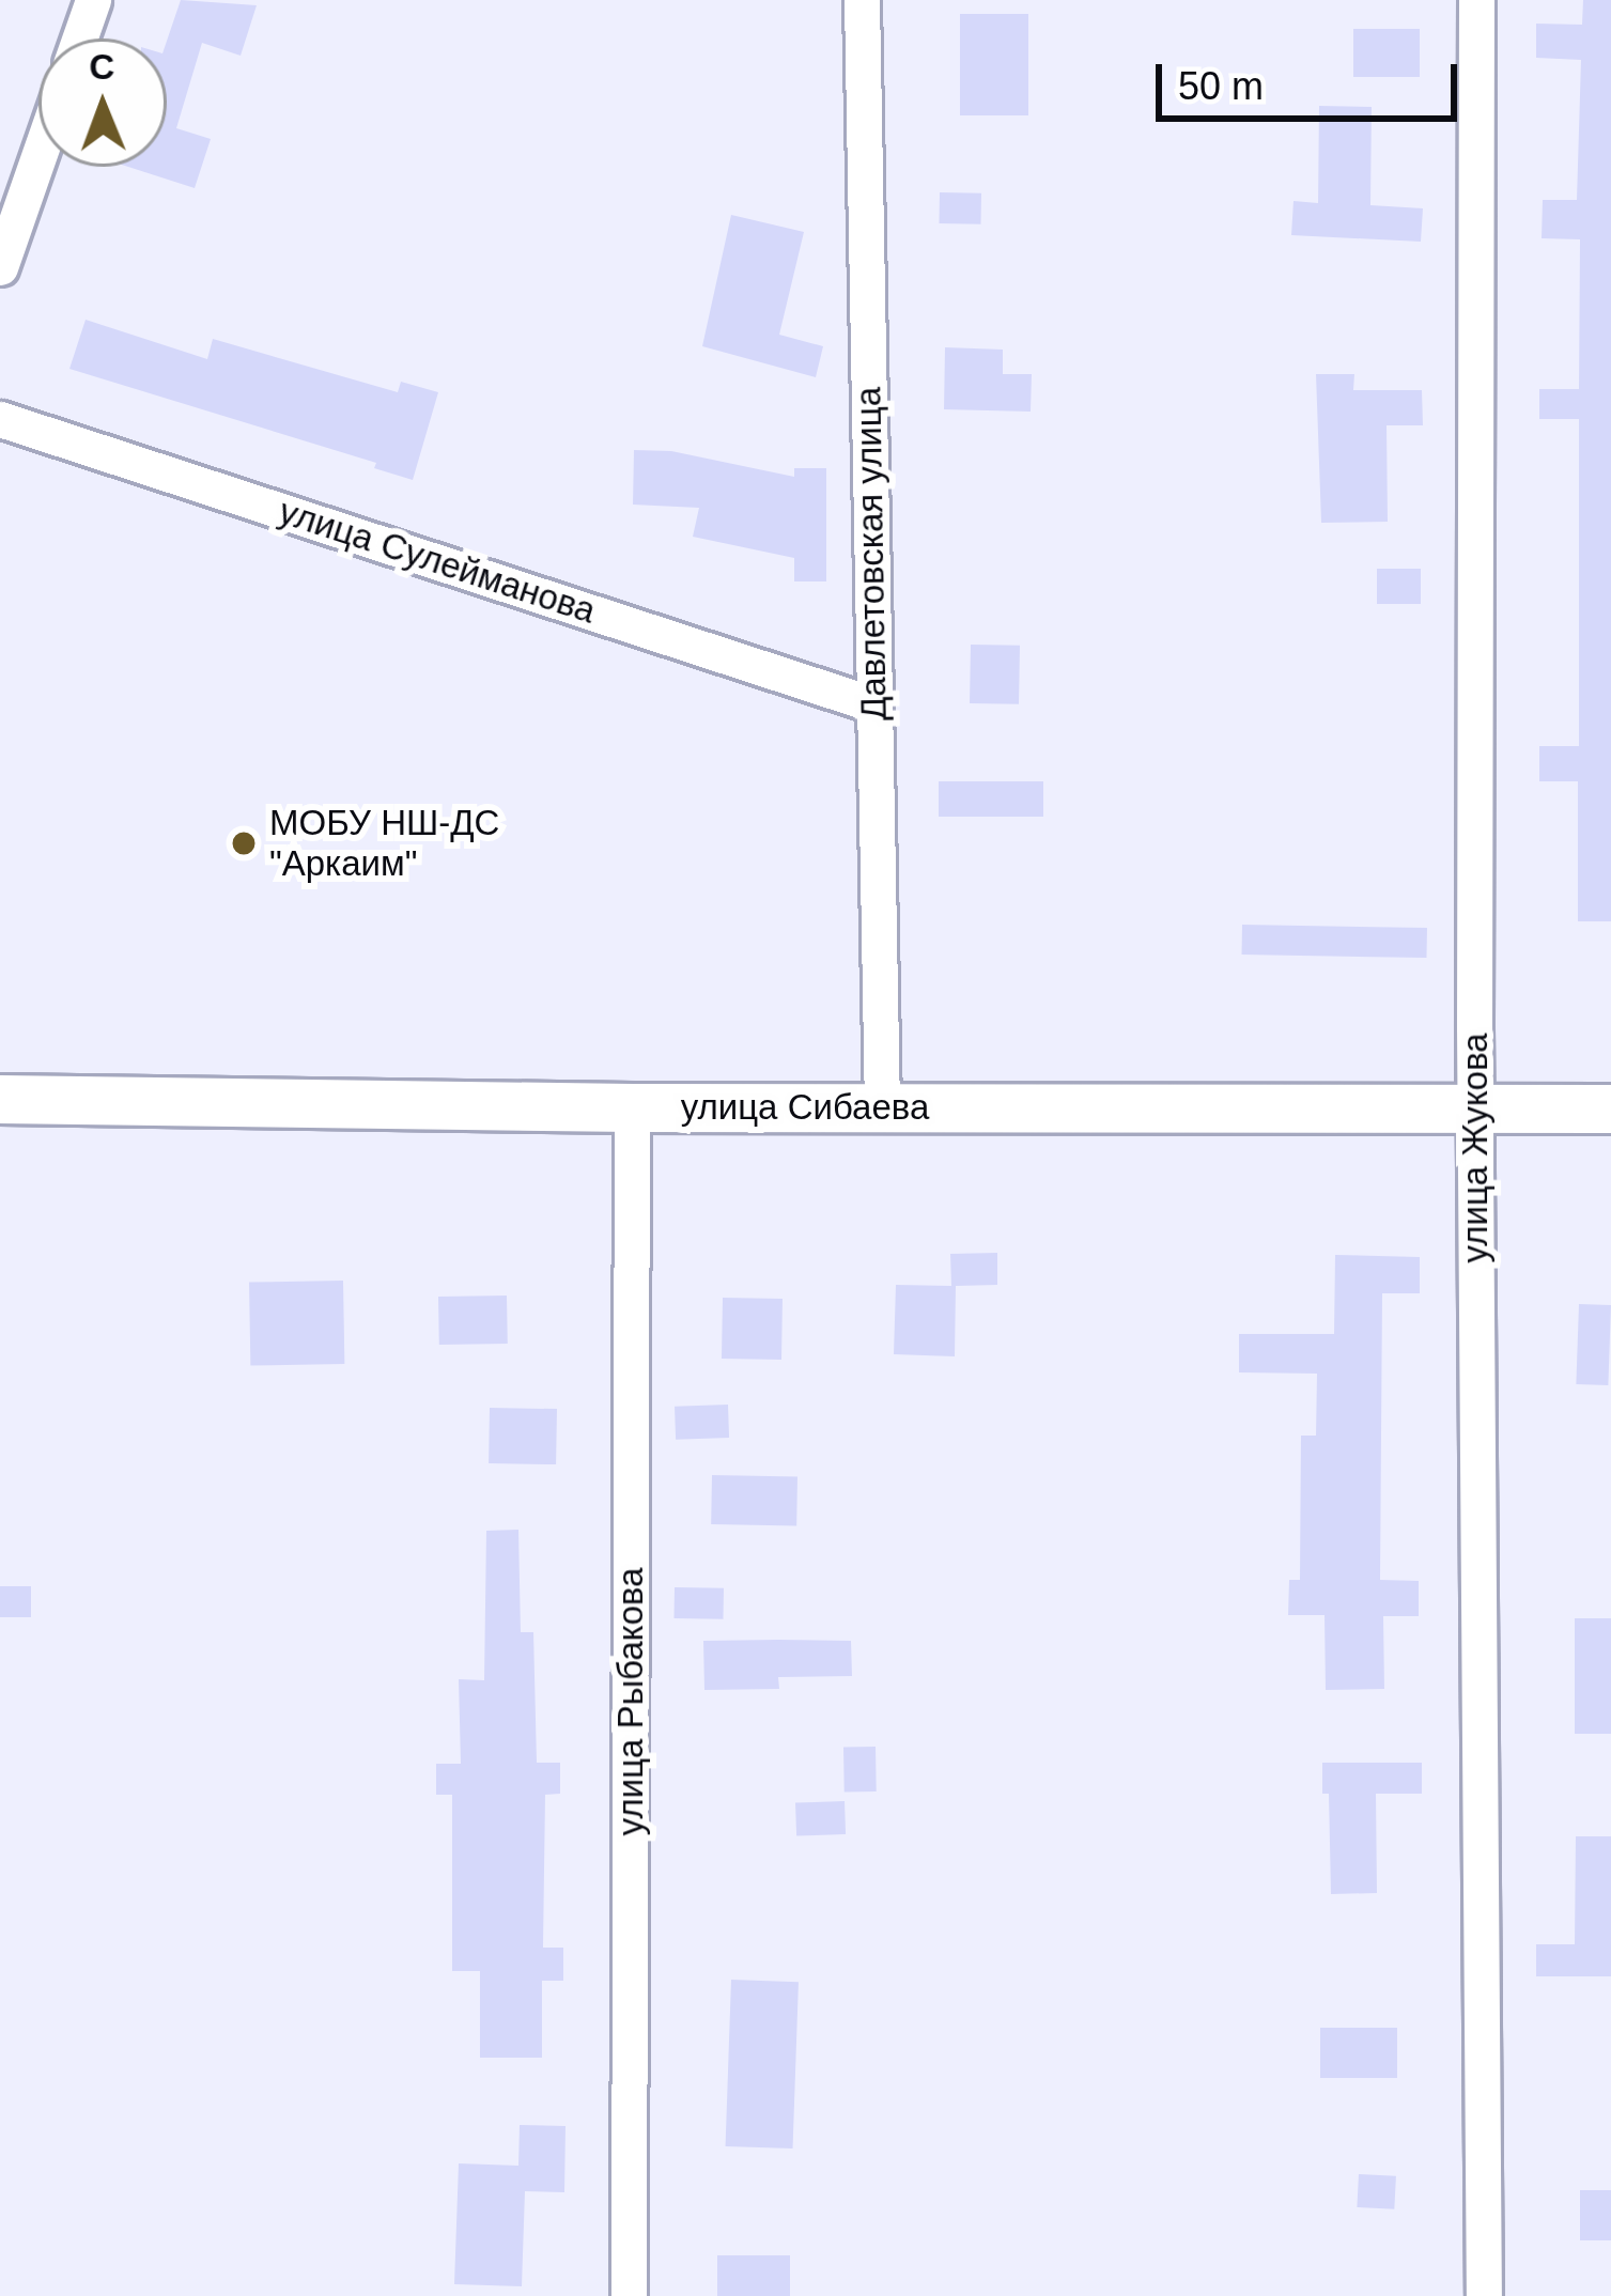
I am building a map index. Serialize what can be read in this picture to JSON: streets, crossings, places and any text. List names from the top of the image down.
{
  "streets": {
    "main road": ["улица Сибаева"],
    "street": [
      "Давлетовская улица",
      "улица Сулейманова",
      "улица Жукова",
      "улица Рыбакова"
    ]
  },
  "crossings": [
    ["Давлетовская улица", "улица Сулейманова"],
    ["Давлетовская улица", "улица Сибаева"],
    ["улица Сибаева", "улица Жукова"],
    ["улица Сибаева", "улица Рыбакова"]
  ],
  "places": ["МОБУ НШ-ДС \"Аркаим\""],
  "scale_bar": "50 m",
  "north": "top"
}
